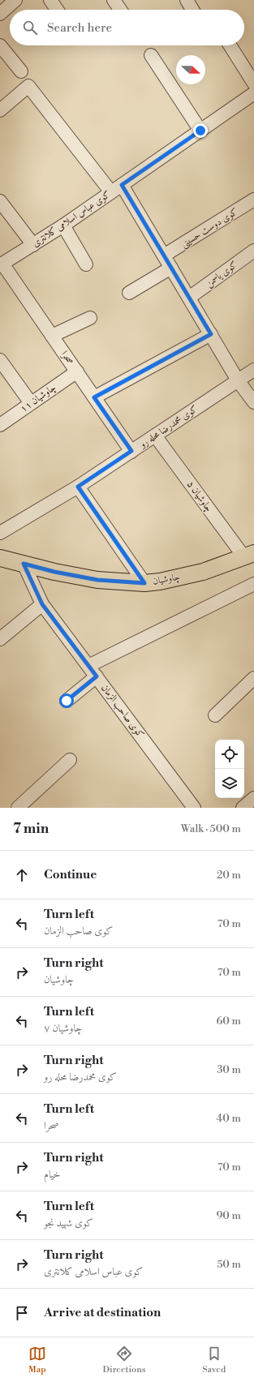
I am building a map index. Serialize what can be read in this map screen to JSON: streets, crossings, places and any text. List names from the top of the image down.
{
  "streets": {
    "main road": ["چاوشیان"],
    "street": [
      "کوی عباس اسلامی کلانتری",
      "کوی دوست حسینی",
      "کوی یاسمن",
      "صحرا",
      "چاوشیان ۱۱",
      "کوی محمدرضا محله رو",
      "چاوشیان ۵",
      "کوی صاحب الزمان"
    ]
  },
  "crossings": [
    ["کوی عباس اسلامی کلانتری", "صحرا"],
    ["صحرا", "چاوشیان ۱۱"],
    ["صحرا", "کوی محمدرضا محله رو"],
    ["کوی محمدرضا محله رو", "چاوشیان ۵"],
    ["چاوشیان ۵", "چاوشیان"],
    ["چاوشیان", "کوی صاحب الزمان"]
  ],
  "north": "right",
  "page": {
    "search": "Search here",
    "heading": ["7 min", "Walk · 500 m"],
    "list": [
      ["Continue", "20 m"],
      ["Turn left", "کوی صاحب الزمان", "70 m"],
      ["Turn right", "چاوشیان", "70 m"],
      ["Turn left", "چاوشیان ۷", "60 m"],
      ["Turn right", "کوی محمدرضا محله رو", "30 m"],
      ["Turn left", "صحرا", "40 m"],
      ["Turn right", "خیام", "70 m"],
      ["Turn left", "کوی شهید نجو", "90 m"],
      ["Turn right", "کوی عباس اسلامی کلانتری", "50 m"],
      "Arrive at destination"
    ],
    "nav": ["Map", "Directions", "Saved"]
  }
}
